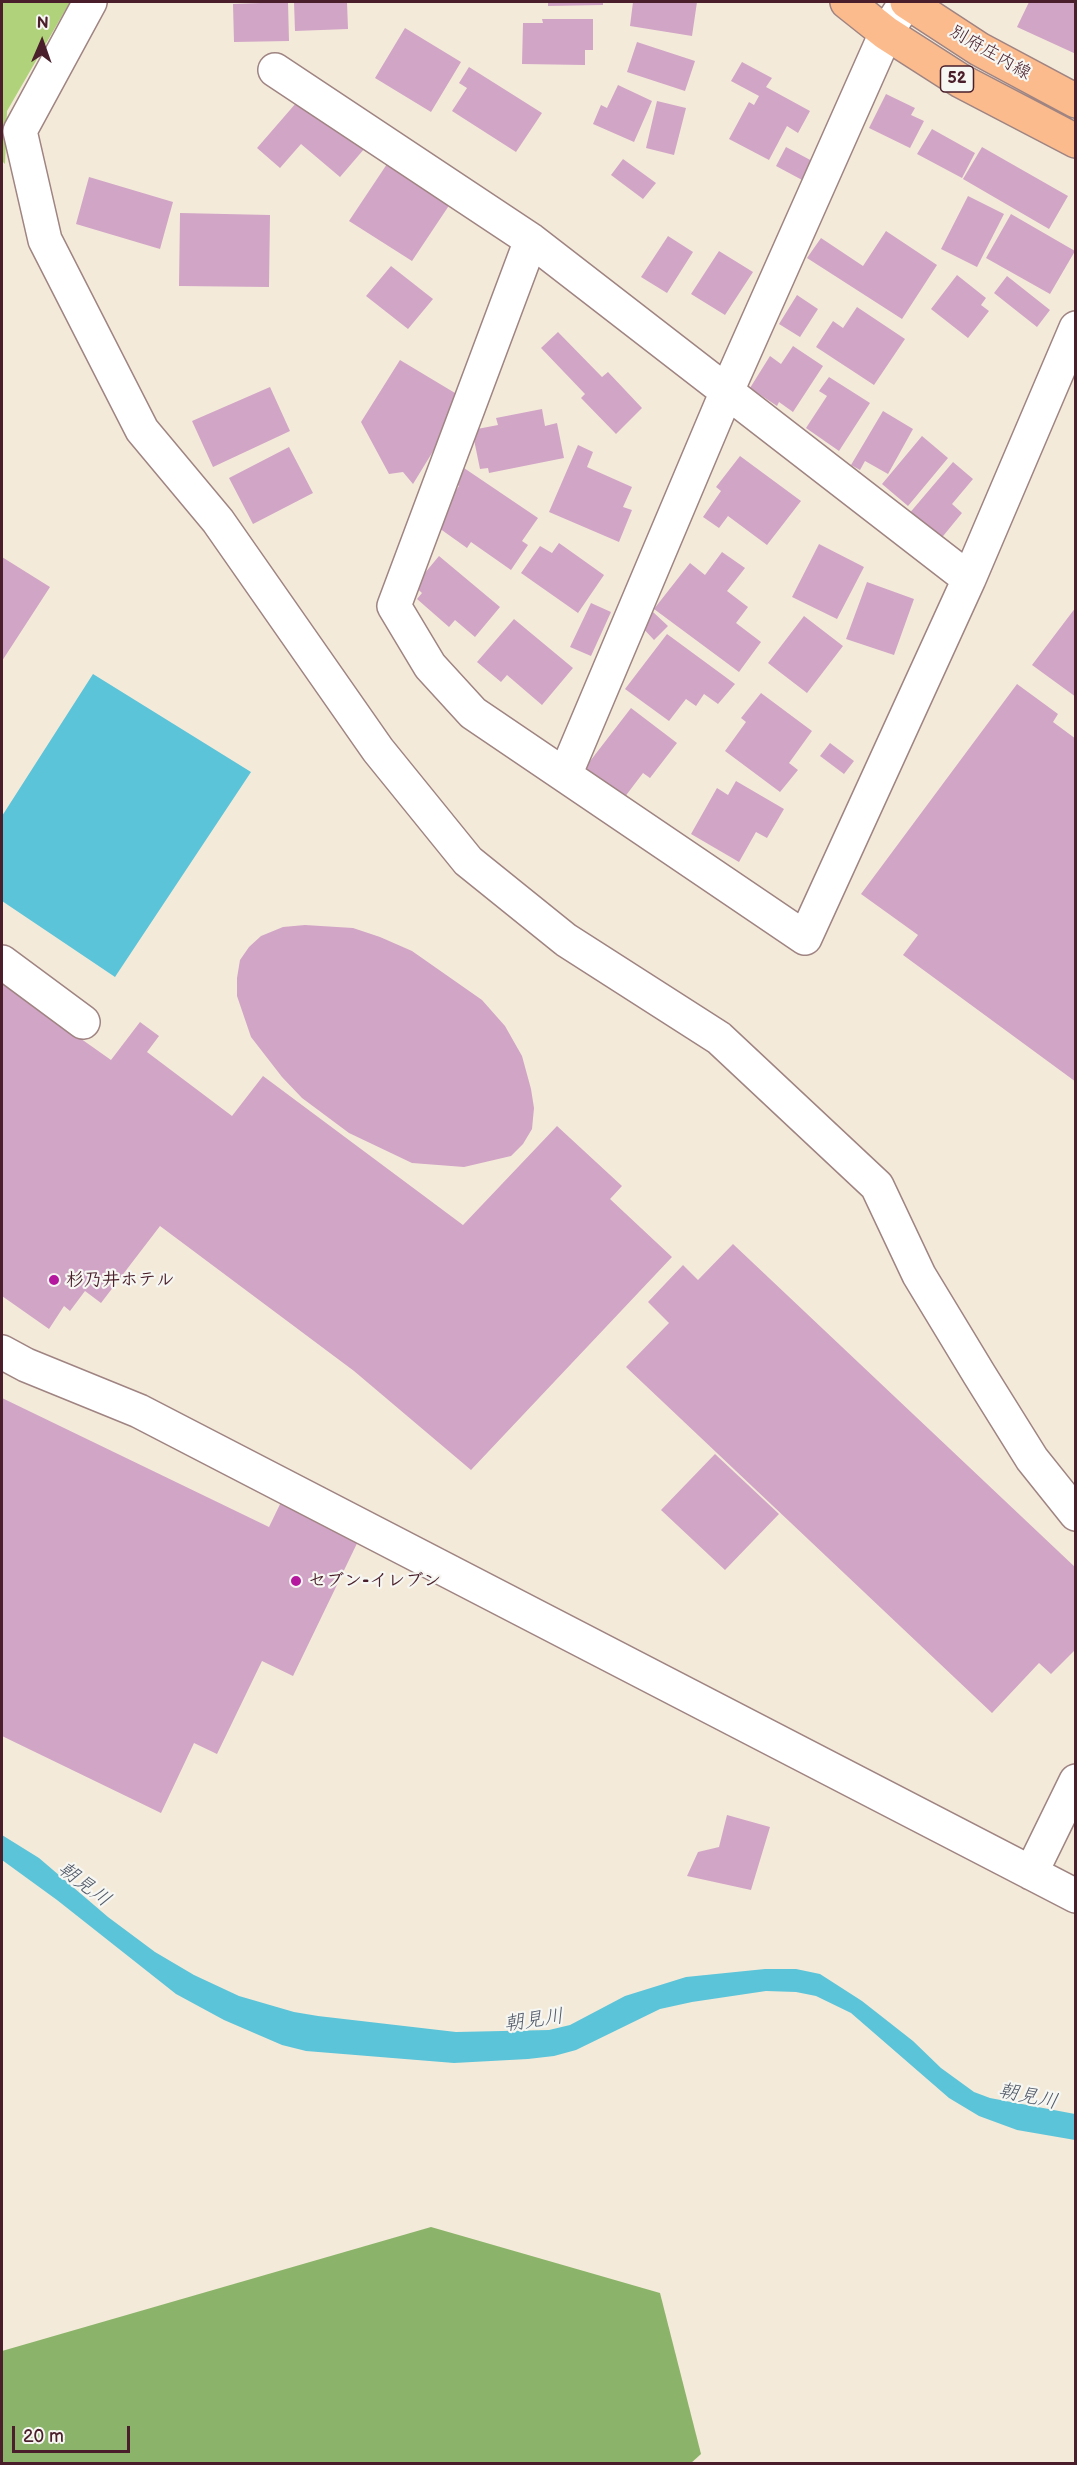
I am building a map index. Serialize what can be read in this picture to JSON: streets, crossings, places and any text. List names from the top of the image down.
{
  "streets": {
    "main road": ["別府庄内線", "52"]
  },
  "water": ["朝見川"],
  "places": ["杉乃井ホテル", "セブン-イレブン"],
  "scale_bar": "20 m",
  "north": "top"
}
